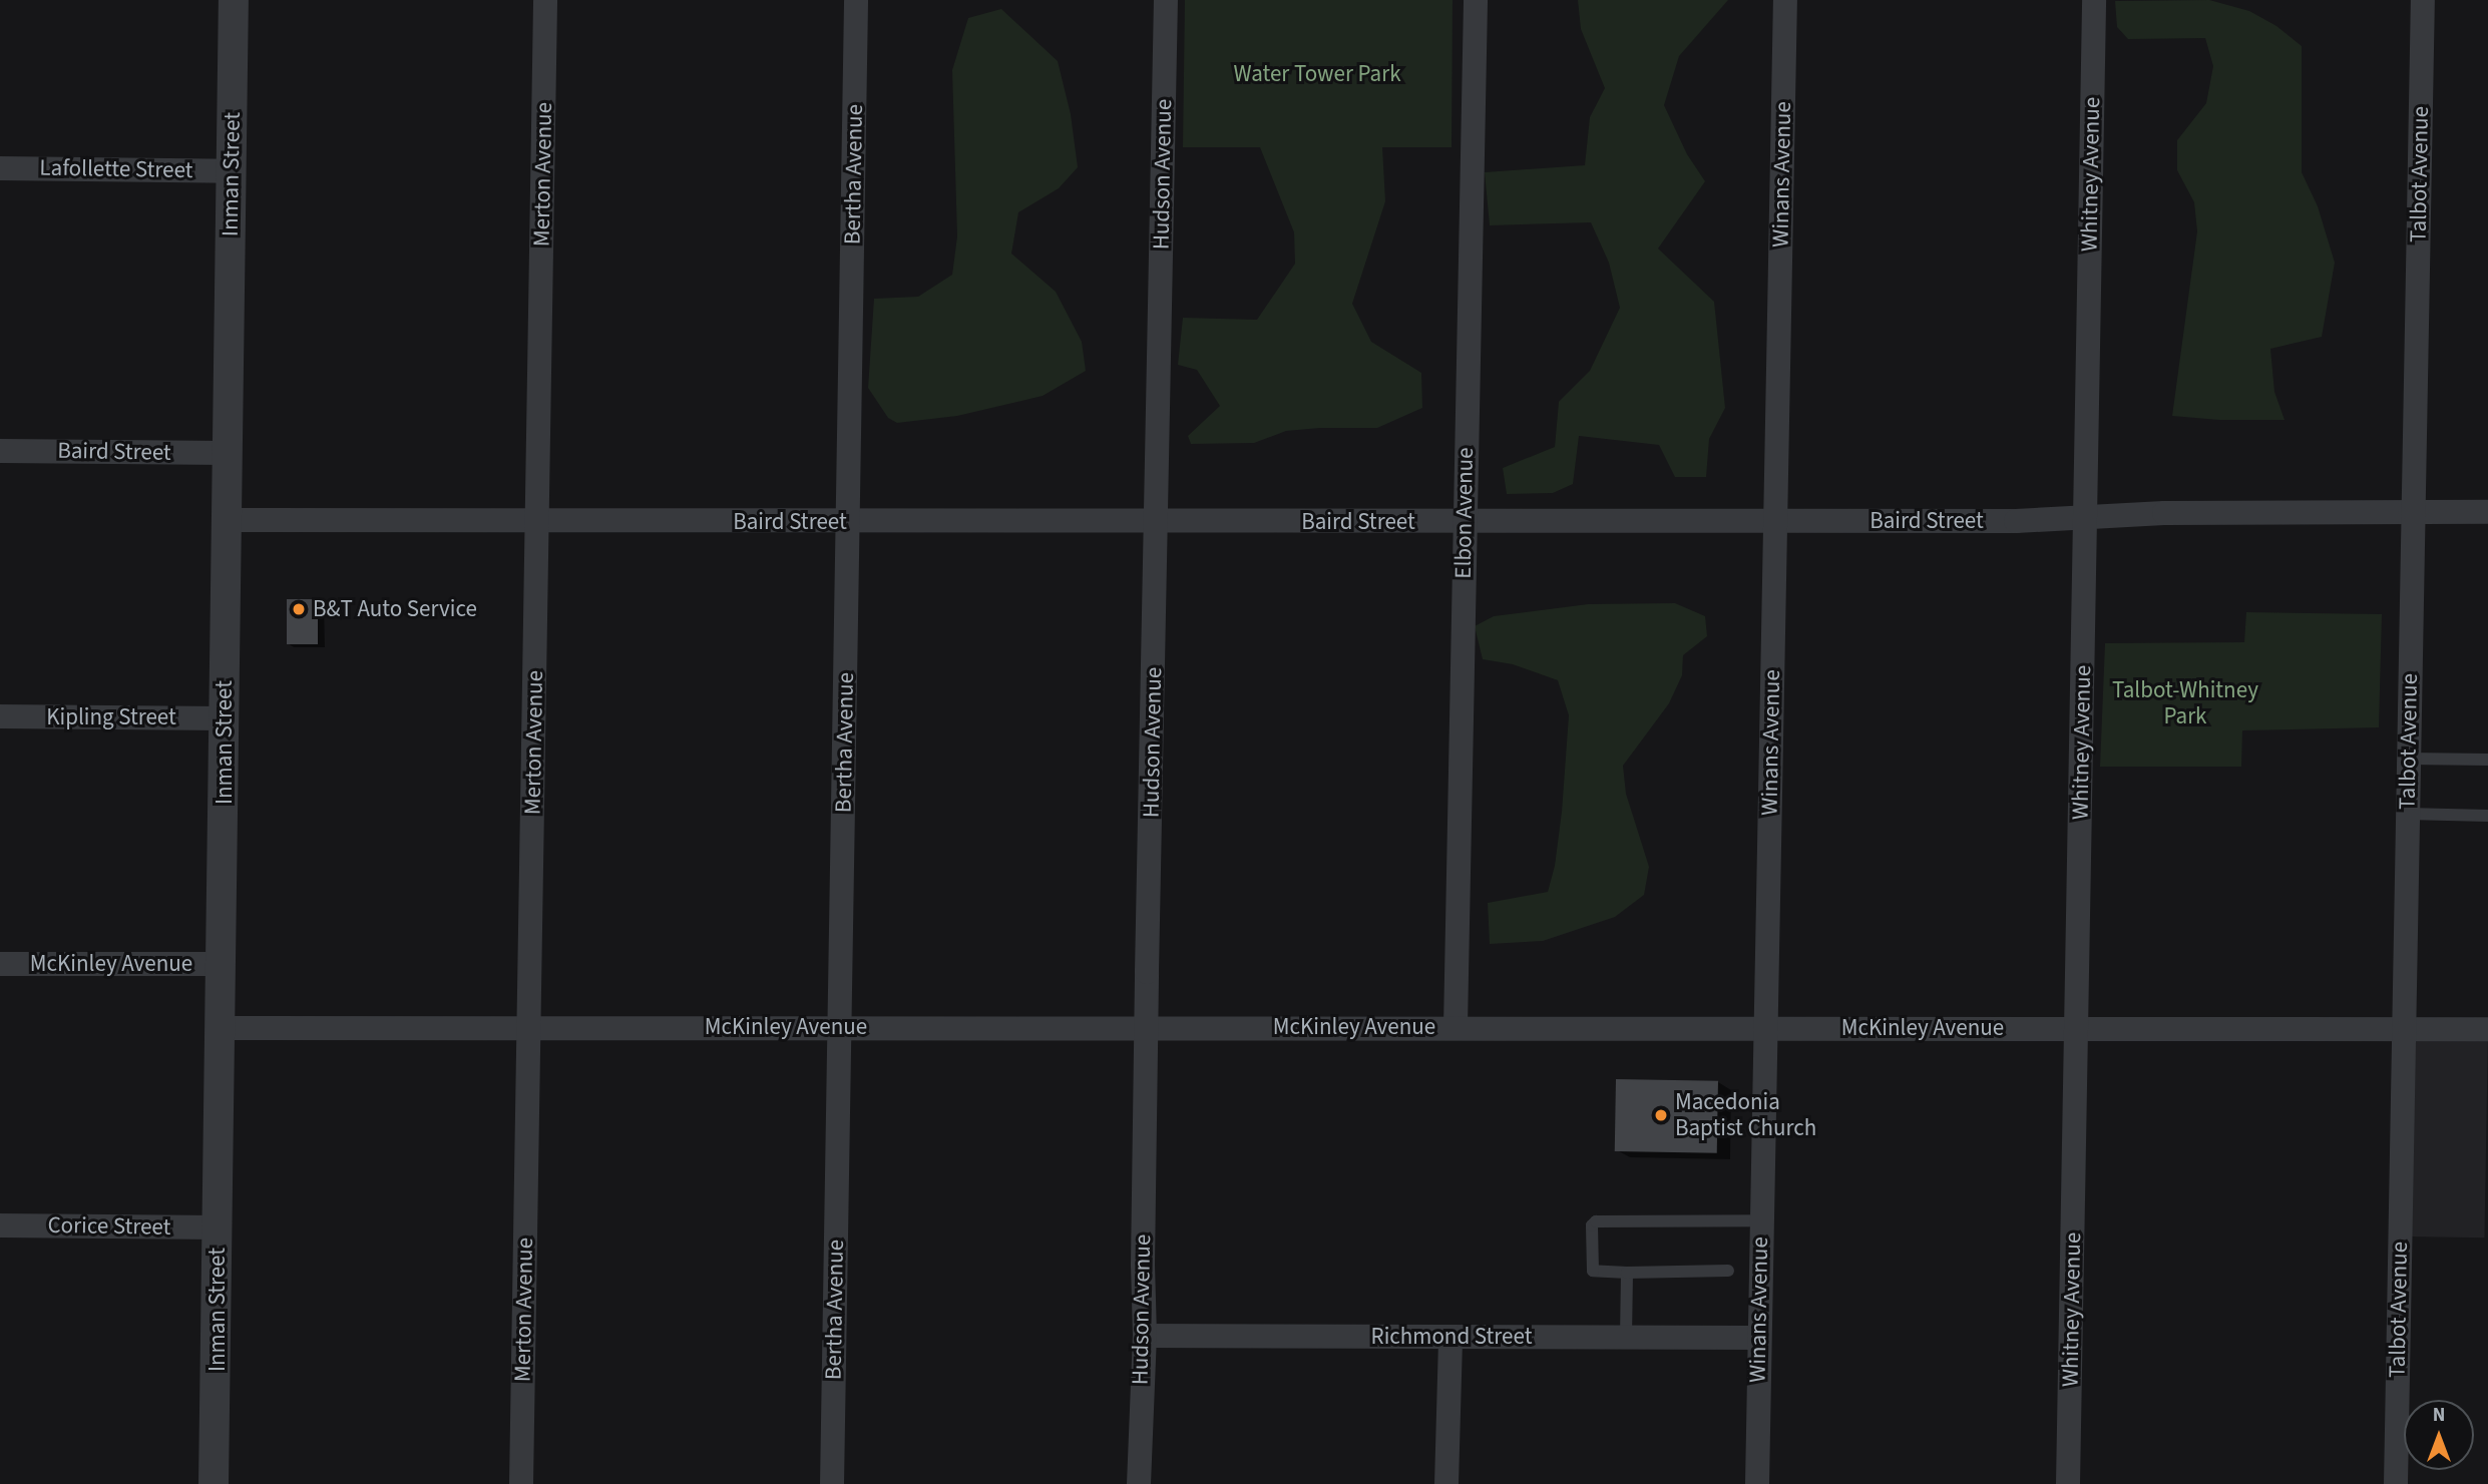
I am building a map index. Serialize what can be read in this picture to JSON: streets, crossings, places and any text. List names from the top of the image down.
{
  "streets": {
    "street": [
      "Lafollette Street",
      "Inman Street",
      "Merton Avenue",
      "Bertha Avenue",
      "Hudson Avenue",
      "Winans Avenue",
      "Whitney Avenue",
      "Talbot Avenue",
      "Baird Street",
      "Elbon Avenue",
      "Kipling Street",
      "McKinley Avenue",
      "Corice Street",
      "Richmond Street"
    ]
  },
  "crossings": [
    ["Lafollette Street", "Inman Street"],
    ["Inman Street", "Baird Street"],
    ["Inman Street", "Kipling Street"],
    ["Inman Street", "McKinley Avenue"],
    ["Inman Street", "Corice Street"],
    ["Merton Avenue", "Baird Street"],
    ["Merton Avenue", "McKinley Avenue"],
    ["Bertha Avenue", "Baird Street"],
    ["Bertha Avenue", "McKinley Avenue"],
    ["Hudson Avenue", "Baird Street"],
    ["Hudson Avenue", "McKinley Avenue"],
    ["Hudson Avenue", "Richmond Street"],
    ["Winans Avenue", "Baird Street"],
    ["Winans Avenue", "McKinley Avenue"],
    ["Winans Avenue", "Richmond Street"],
    ["Whitney Avenue", "Baird Street"],
    ["Whitney Avenue", "McKinley Avenue"],
    ["Talbot Avenue", "Baird Street"],
    ["Talbot Avenue", "McKinley Avenue"],
    ["Baird Street", "Elbon Avenue"],
    ["Elbon Avenue", "McKinley Avenue"]
  ],
  "parks": ["Water Tower Park", "Talbot-Whitney Park"],
  "places": ["B&T Auto Service", "Macedonia Baptist Church"],
  "north": "top"
}
